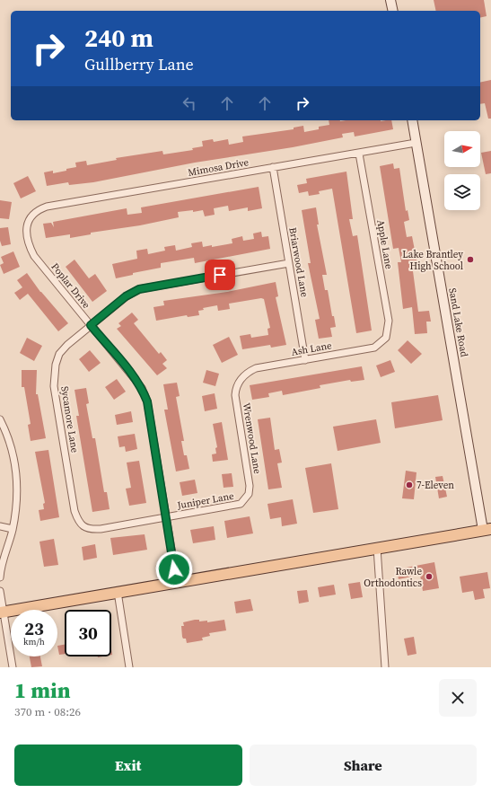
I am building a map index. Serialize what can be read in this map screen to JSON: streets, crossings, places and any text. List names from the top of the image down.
{
  "streets": {
    "street": [
      "Mimosa Drive",
      "Apple Lane",
      "Briarwood Lane",
      "Poplar Drive",
      "Sand Lake Road",
      "Ash Lane",
      "Sycamore Lane",
      "Wrenwood Lane",
      "Juniper Lane"
    ]
  },
  "crossings": [
    ["Mimosa Drive", "Apple Lane"],
    ["Mimosa Drive", "Briarwood Lane"],
    ["Mimosa Drive", "Poplar Drive"],
    ["Mimosa Drive", "Sand Lake Road"],
    ["Apple Lane", "Ash Lane"],
    ["Briarwood Lane", "Ash Lane"],
    ["Briarwood Lane", "Sycamore Lane"],
    ["Poplar Drive", "Sycamore Lane"],
    ["Poplar Drive", "Juniper Lane"],
    ["Ash Lane", "Wrenwood Lane"],
    ["Sycamore Lane", "Juniper Lane"],
    ["Wrenwood Lane", "Juniper Lane"]
  ],
  "places": ["Lake Brantley High School", "7-Eleven", "Rawle Orthodontics"],
  "north": "right",
  "page": {
    "turn": ["240 m", "Gullberry Lane"],
    "speed": "23 km/h",
    "limit": "30",
    "heading": ["1 min", "370 m · 08:26"],
    "buttons": ["Exit", "Share"]
  }
}
